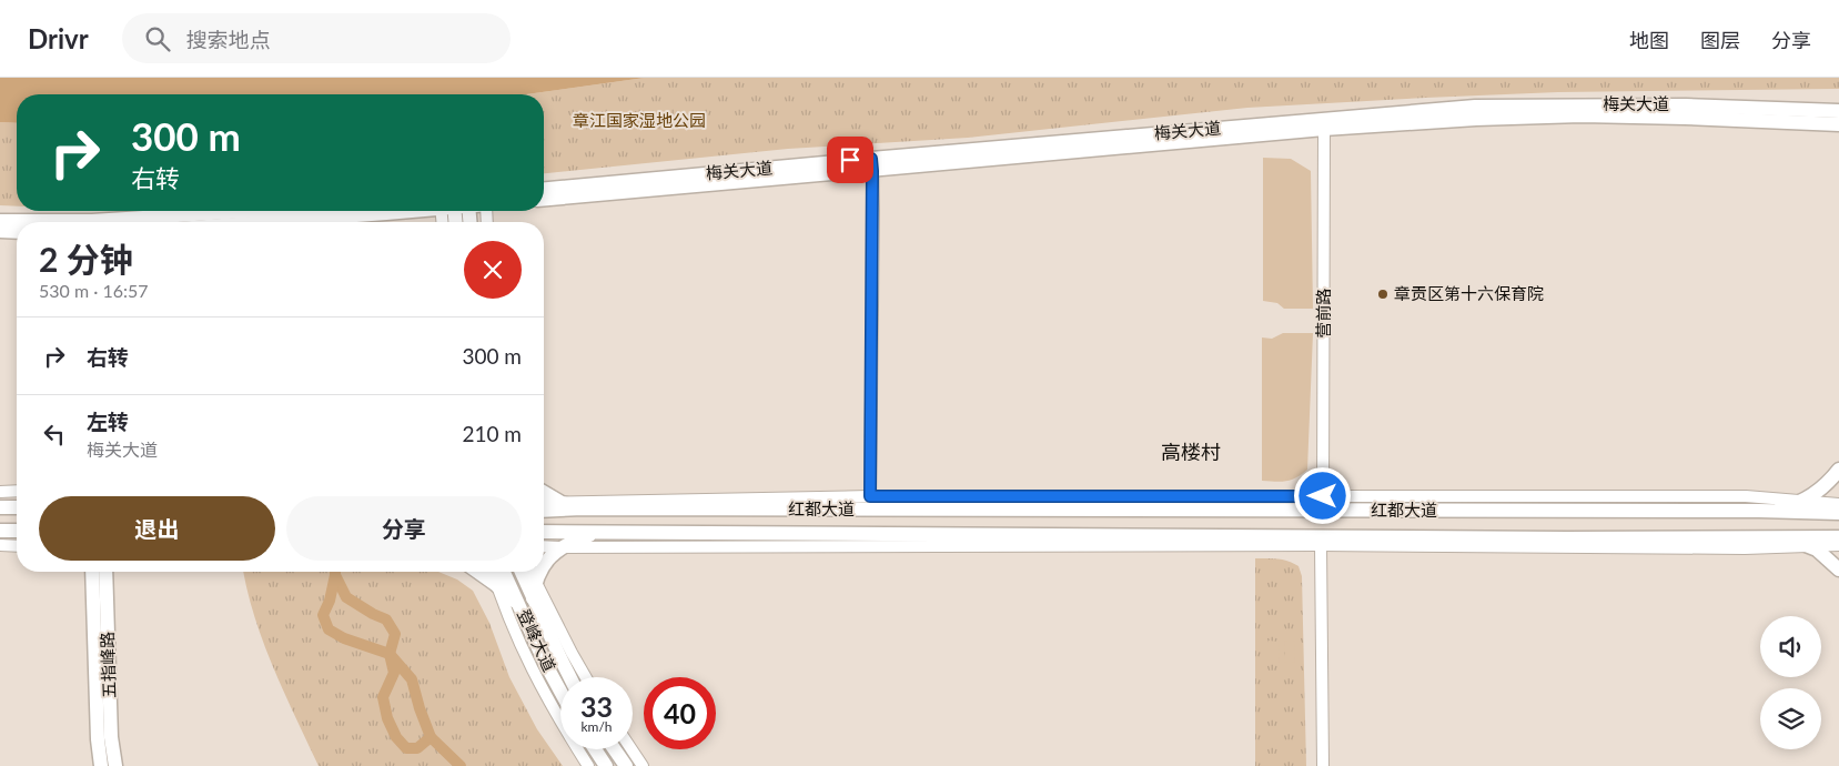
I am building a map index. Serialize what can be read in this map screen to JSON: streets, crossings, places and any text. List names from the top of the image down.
{
  "streets": {
    "main road": [
      "梅关大道",
      "红都大道",
      "登峰大道",
      "五指峰路"
    ],
    "street": ["营前路"]
  },
  "crossings": [
    ["梅关大道", "营前路"]
  ],
  "districts": ["高楼村"],
  "parks": ["章江国家湿地公园"],
  "places": ["章贡区第十六保育院"],
  "page": {
    "header": "Drivr",
    "search": "搜索地点",
    "nav": ["地图", "图层", "分享"],
    "turn": ["300 m", "右转"],
    "heading": ["2 分钟", "530 m · 16:57"],
    "list": [
      {
        "name": "右转",
        "value": "300 m"
      },
      {
        "name": "左转",
        "note": "梅关大道",
        "value": "210 m"
      }
    ],
    "buttons": ["退出", "分享"],
    "speed": "33 km/h",
    "limit": "40"
  }
}
